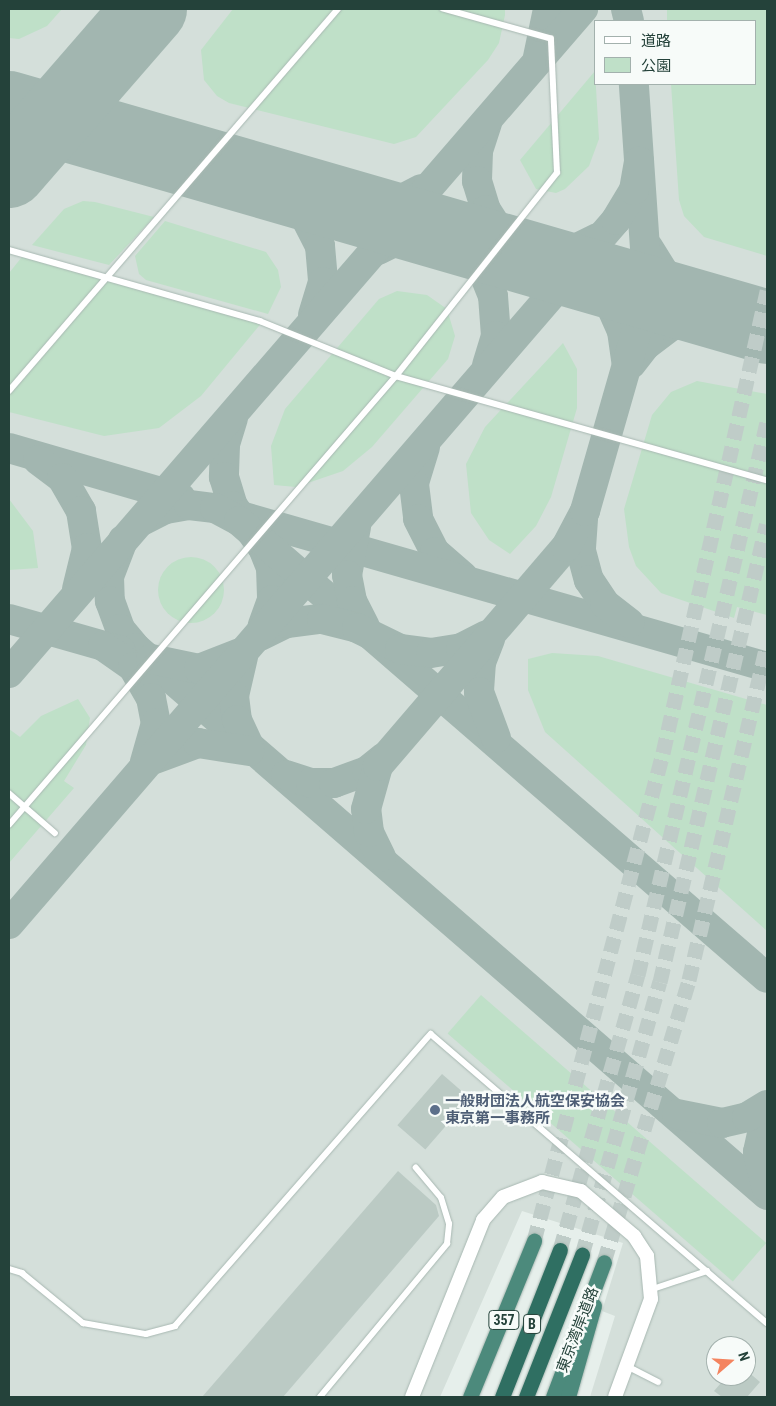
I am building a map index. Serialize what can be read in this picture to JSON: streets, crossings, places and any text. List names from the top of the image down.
{
  "streets": {
    "highway": ["357", "B", "東京湾岸道路"]
  },
  "places": ["一般財団法人航空保安協会 東京第一事務所"],
  "legend": ["道路", "公園"],
  "north": "right"
}
